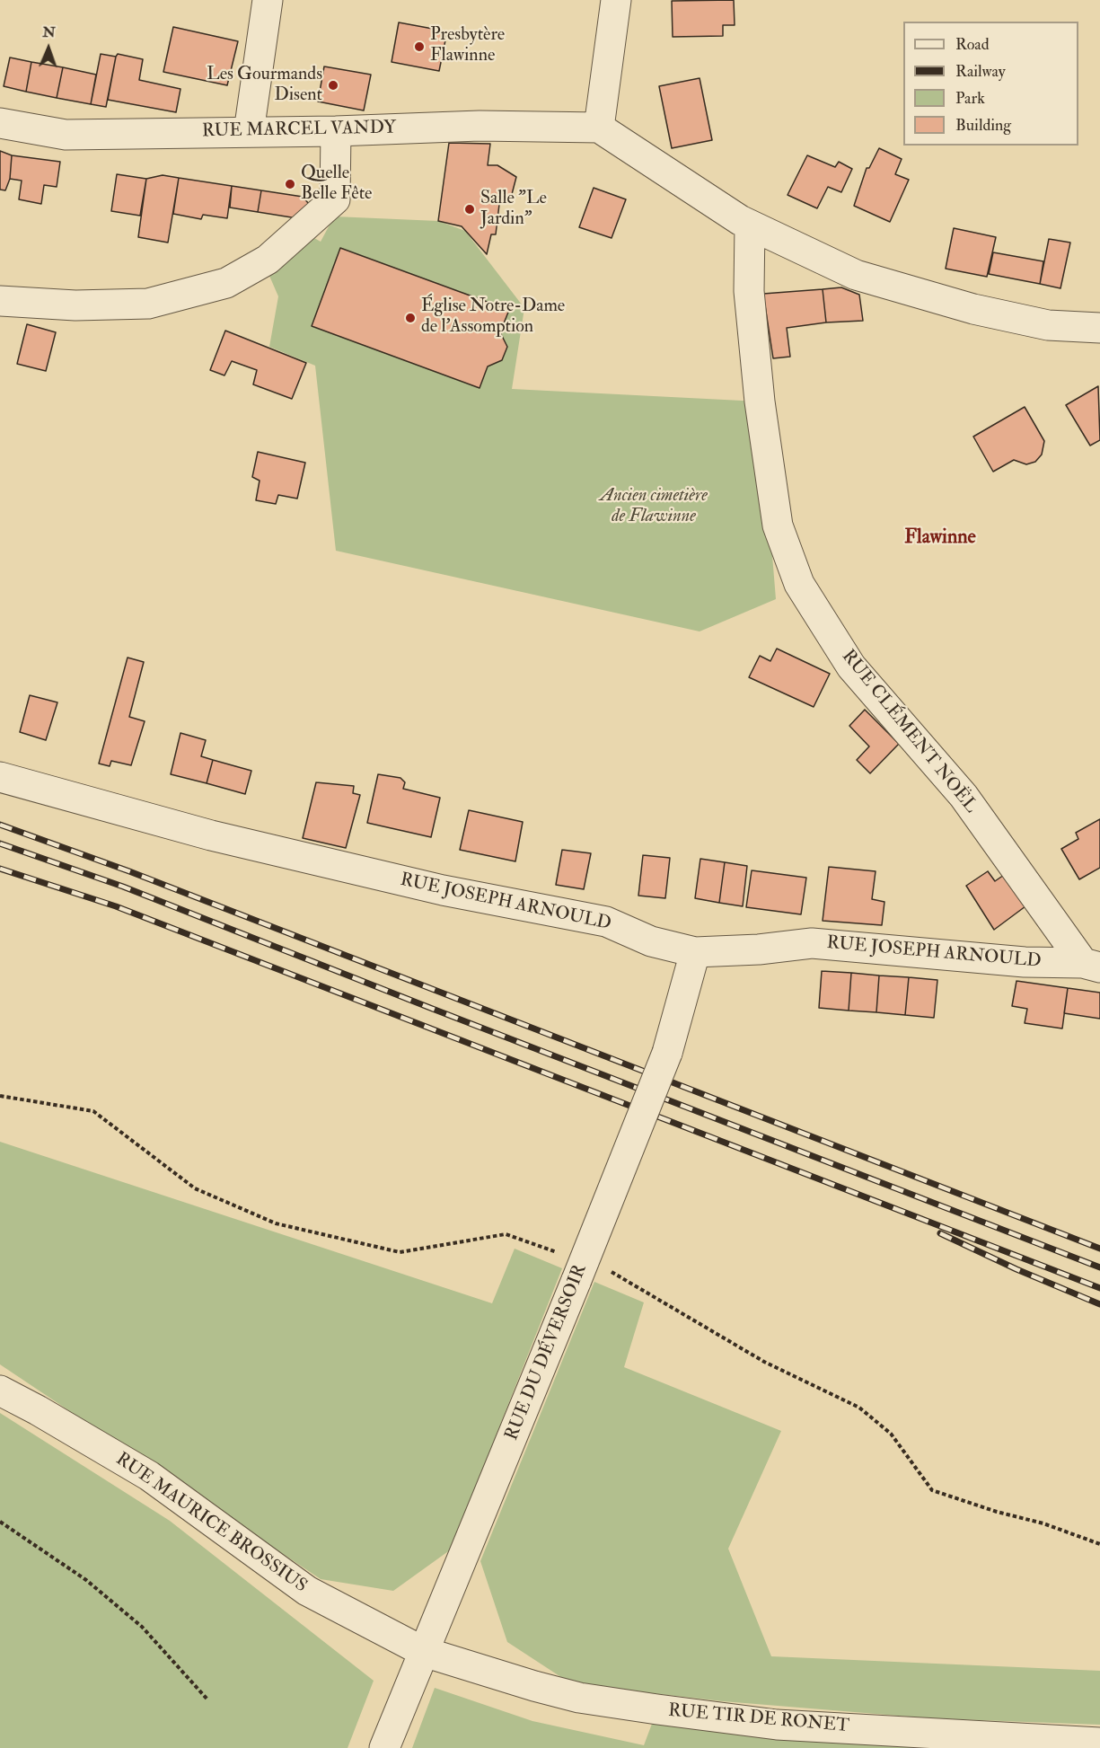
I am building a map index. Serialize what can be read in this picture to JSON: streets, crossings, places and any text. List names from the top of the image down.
{
  "streets": {
    "street": [
      "RUE MARCEL VANDY",
      "RUE CLÉMENT NOËL",
      "RUE JOSEPH ARNOULD",
      "RUE DU DÉVERSOIR",
      "RUE MAURICE BROSSIUS",
      "RUE TIR DE RONET"
    ]
  },
  "crossings": [
    ["RUE CLÉMENT NOËL", "RUE JOSEPH ARNOULD"],
    ["RUE JOSEPH ARNOULD", "RUE DU DÉVERSOIR"],
    ["RUE DU DÉVERSOIR", "RUE MAURICE BROSSIUS"],
    ["RUE DU DÉVERSOIR", "RUE TIR DE RONET"],
    ["RUE MAURICE BROSSIUS", "RUE TIR DE RONET"]
  ],
  "districts": ["Flawinne"],
  "parks": ["Ancien cimetière de Flawinne"],
  "places": [
    "Presbytère Flawinne",
    "Les Gourmands Disent",
    "Quelle Belle Fête",
    "Salle \"Le Jardin\"",
    "Église Notre-Dame de l'Assomption"
  ],
  "legend": [
    "Road",
    "Railway",
    "Park",
    "Building"
  ],
  "north": "top"
}
